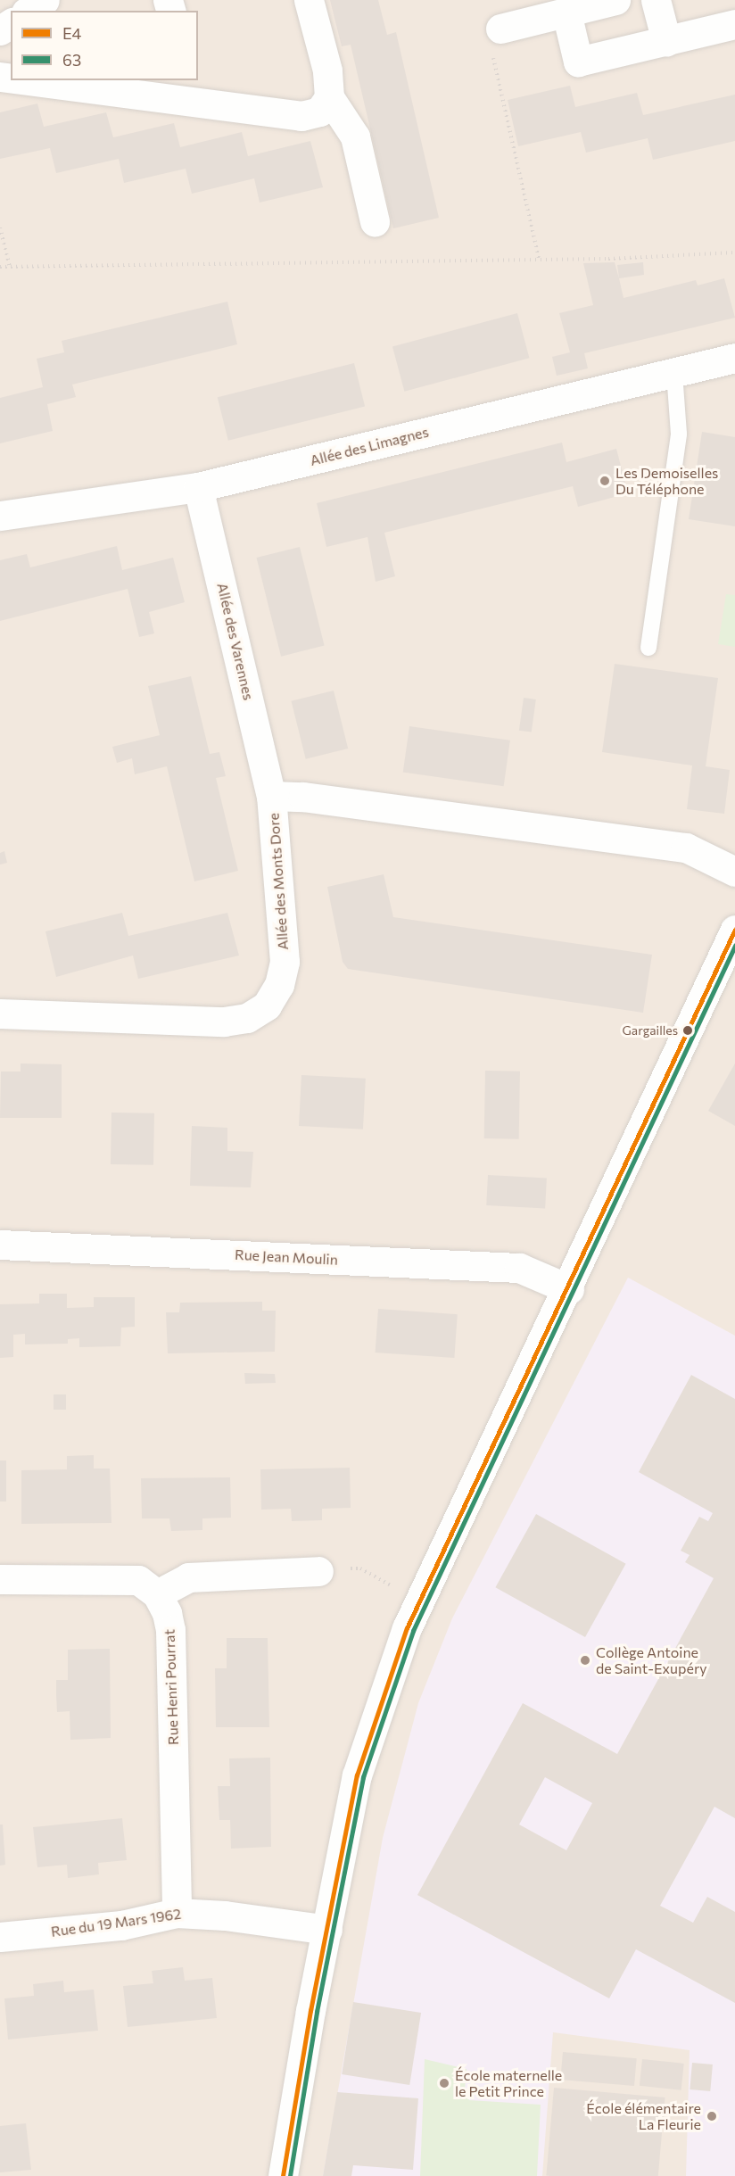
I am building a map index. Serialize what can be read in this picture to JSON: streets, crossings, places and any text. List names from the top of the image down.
{
  "streets": {
    "street": [
      "Allée des Limagnes",
      "Allée des Varennes",
      "Allée des Monts Dore",
      "Rue Jean Moulin",
      "Rue Henri Pourrat",
      "Rue du 19 Mars 1962"
    ]
  },
  "crossings": [
    ["Allée des Limagnes", "Allée des Varennes"],
    ["Allée des Varennes", "Allée des Monts Dore"],
    ["Rue Henri Pourrat", "Rue du 19 Mars 1962"]
  ],
  "places": [
    "Les Demoiselles Du Téléphone",
    "Gargailles",
    "Collège Antoine de Saint-Exupéry",
    "École maternelle le Petit Prince",
    "École élémentaire La Fleurie"
  ],
  "lines": ["transit line E4", "transit line 63"],
  "legend": ["E4", "63"]
}
